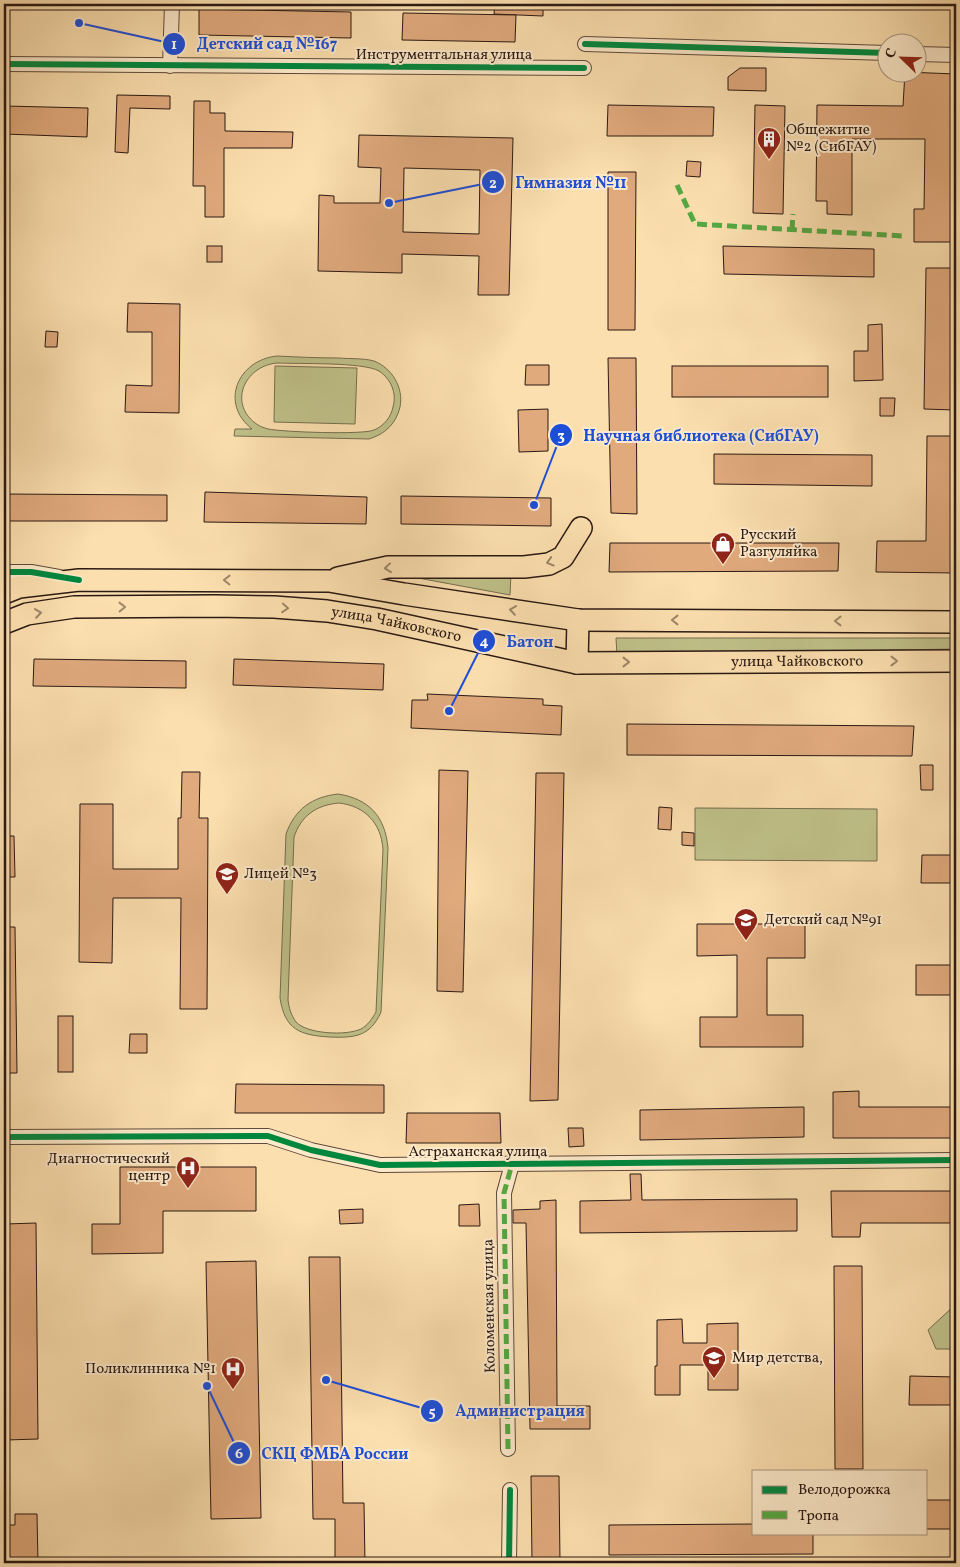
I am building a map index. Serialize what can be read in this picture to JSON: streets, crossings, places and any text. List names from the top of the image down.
{
  "streets": {
    "main road": ["улица Чайковского"],
    "street": ["Инструментальная улица", "Астраханская улица", "Коломенская улица"]
  },
  "crossings": [
    ["Астраханская улица", "Коломенская улица"]
  ],
  "places": {
    "other": [
      "Детский сад №167",
      "Гимназия №11",
      "Научная библиотека (СибГАУ)",
      "Батон",
      "Администрация",
      "СКЦ ФМБА России"
    ],
    "building": ["Общежитие №2 (СибГАУ)"],
    "shop": ["Русский Разгуляйка"],
    "school or university": ["Лицей №3", "Детский сад №91", "Мир детства,"],
    "hospital": ["Диагностический центр", "Поликлинника №1"]
  },
  "legend": ["Велодорожка", "Тропа"],
  "north": "top left"
}
